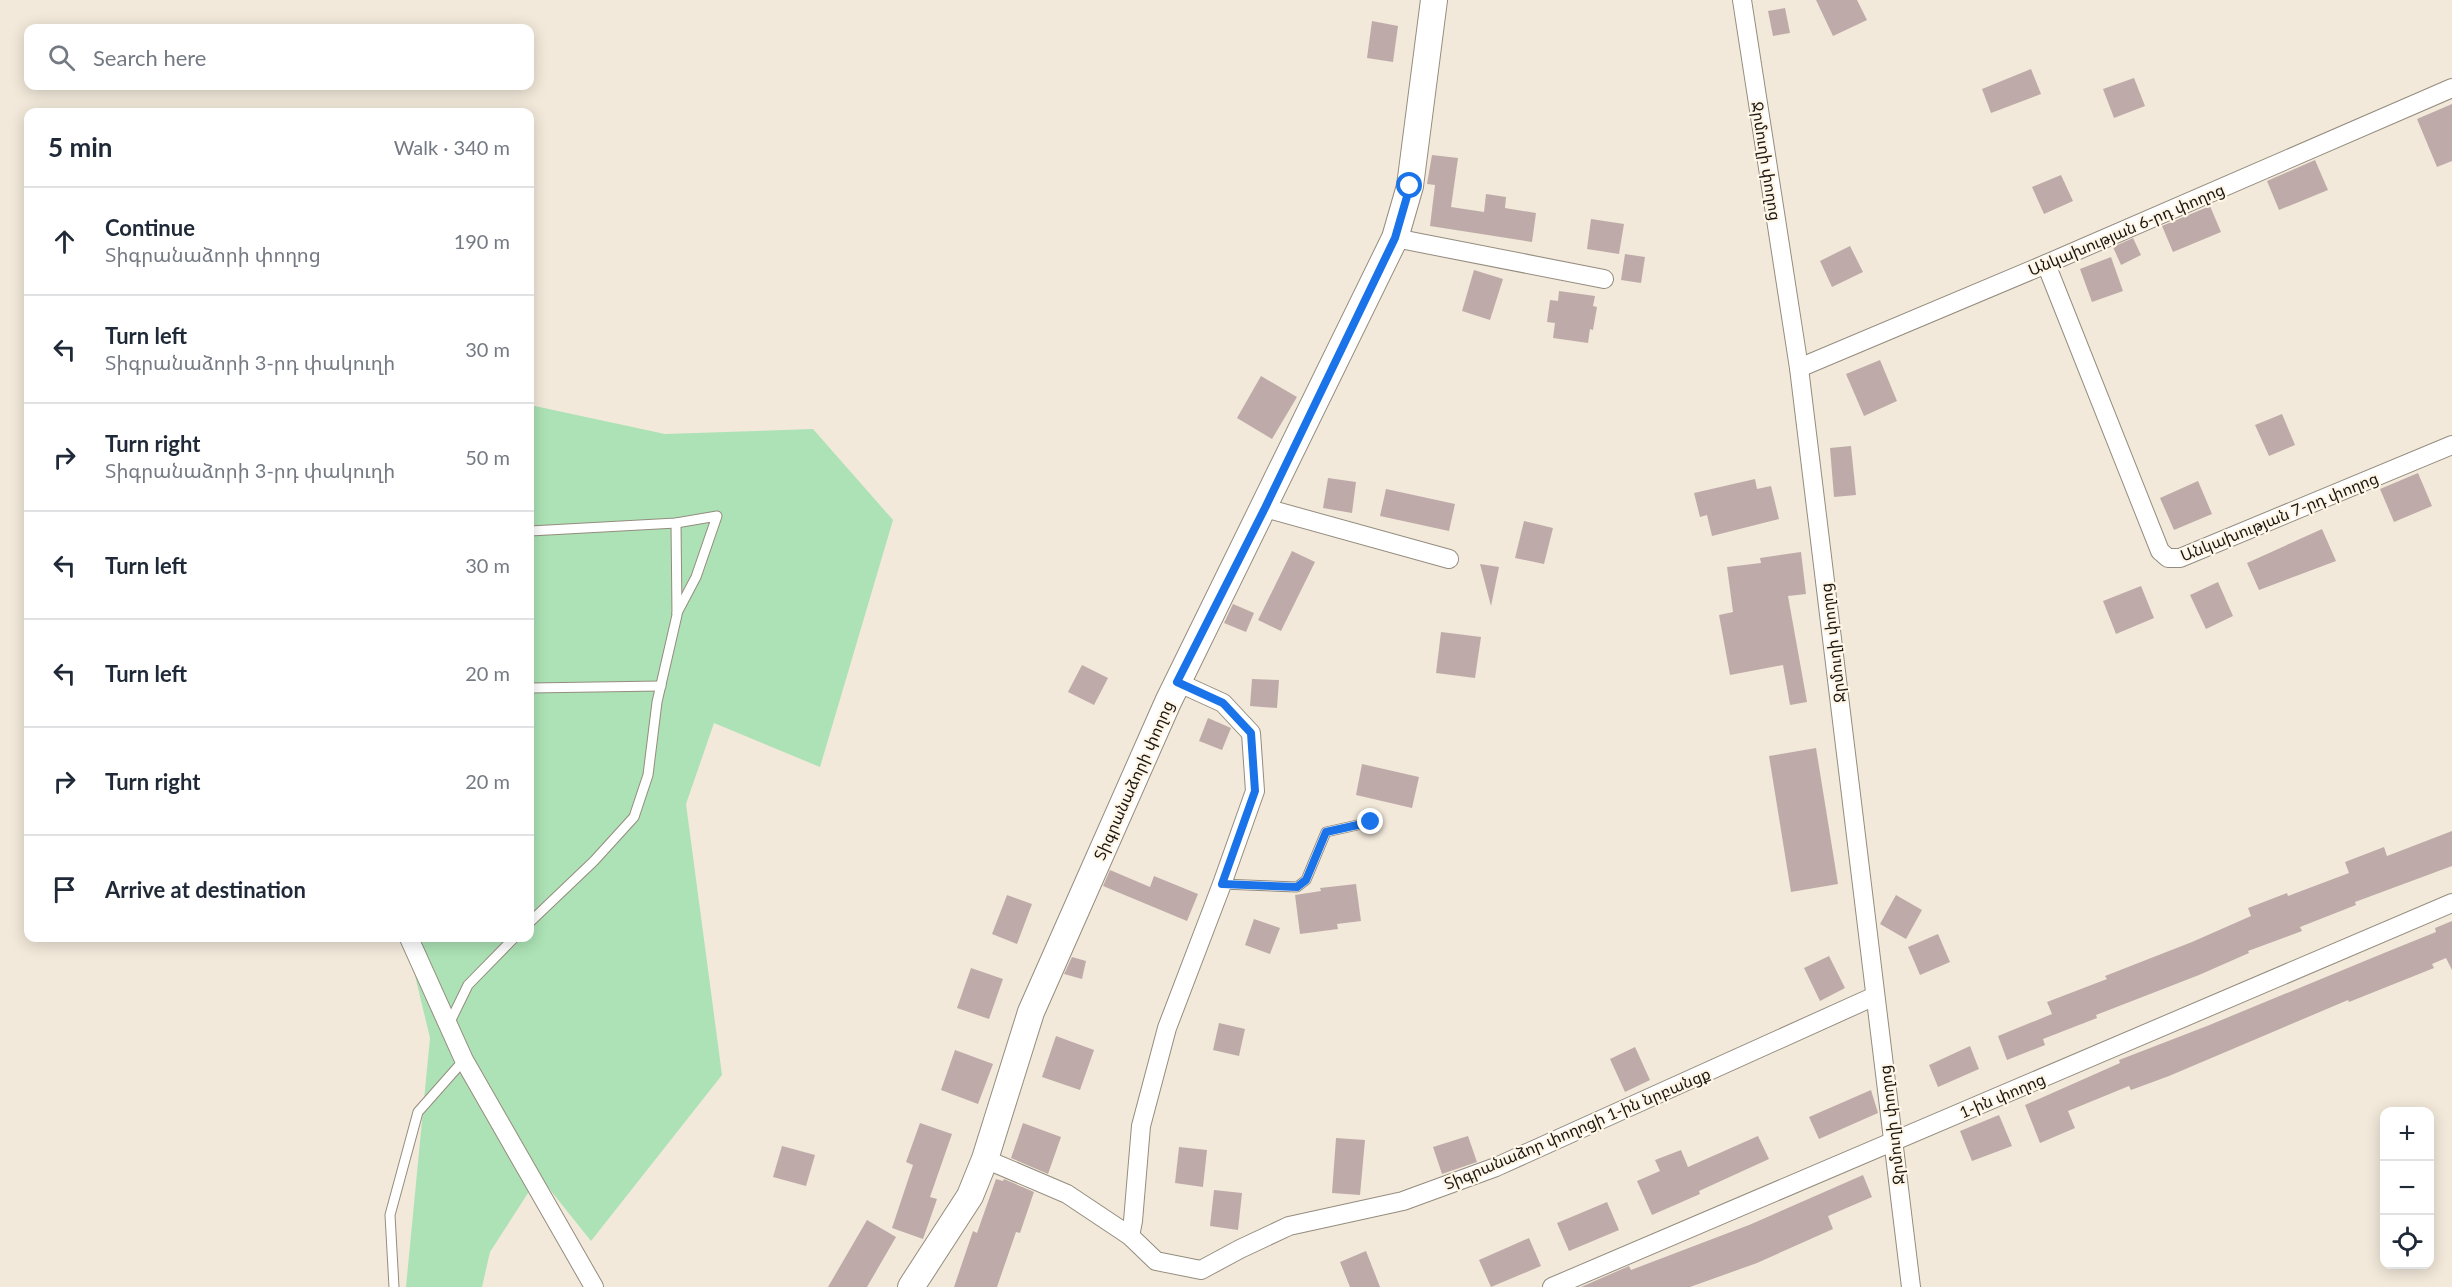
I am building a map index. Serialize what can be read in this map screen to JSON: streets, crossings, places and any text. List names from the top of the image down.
{
  "streets": {
    "main road": ["Տիգրանաձորի փողոց"],
    "street": [
      "Ջրմուղի փողոց",
      "Անկախության 6-րդ փողոց",
      "Անկախության 7-րդ փողոց",
      "1-ին փողոց",
      "Տիգրանաձոր փողոցի 1-ին նրբանցք"
    ]
  },
  "crossings": [
    ["Ջրմուղի փողոց", "Անկախության 6-րդ փողոց"],
    ["Ջրմուղի փողոց", "1-ին փողոց"],
    ["Ջրմուղի փողոց", "Տիգրանաձոր փողոցի 1-ին նրբանցք"],
    ["Անկախության 6-րդ փողոց", "Անկախության 7-րդ փողոց"],
    ["Տիգրանաձորի փողոց", "Տիգրանաձոր փողոցի 1-ին նրբանցք"]
  ],
  "page": {
    "search": "Search here",
    "heading": ["5 min", "Walk · 340 m"],
    "list": [
      ["Continue", "Տիգրանաձորի փողոց", "190 m"],
      ["Turn left", "Տիգրանաձորի 3-րդ փակուղի", "30 m"],
      ["Turn right", "Տիգրանաձորի 3-րդ փակուղի", "50 m"],
      ["Turn left", "30 m"],
      ["Turn left", "20 m"],
      ["Turn right", "20 m"],
      "Arrive at destination"
    ],
    "map_buttons": ["+", "−"]
  }
}
